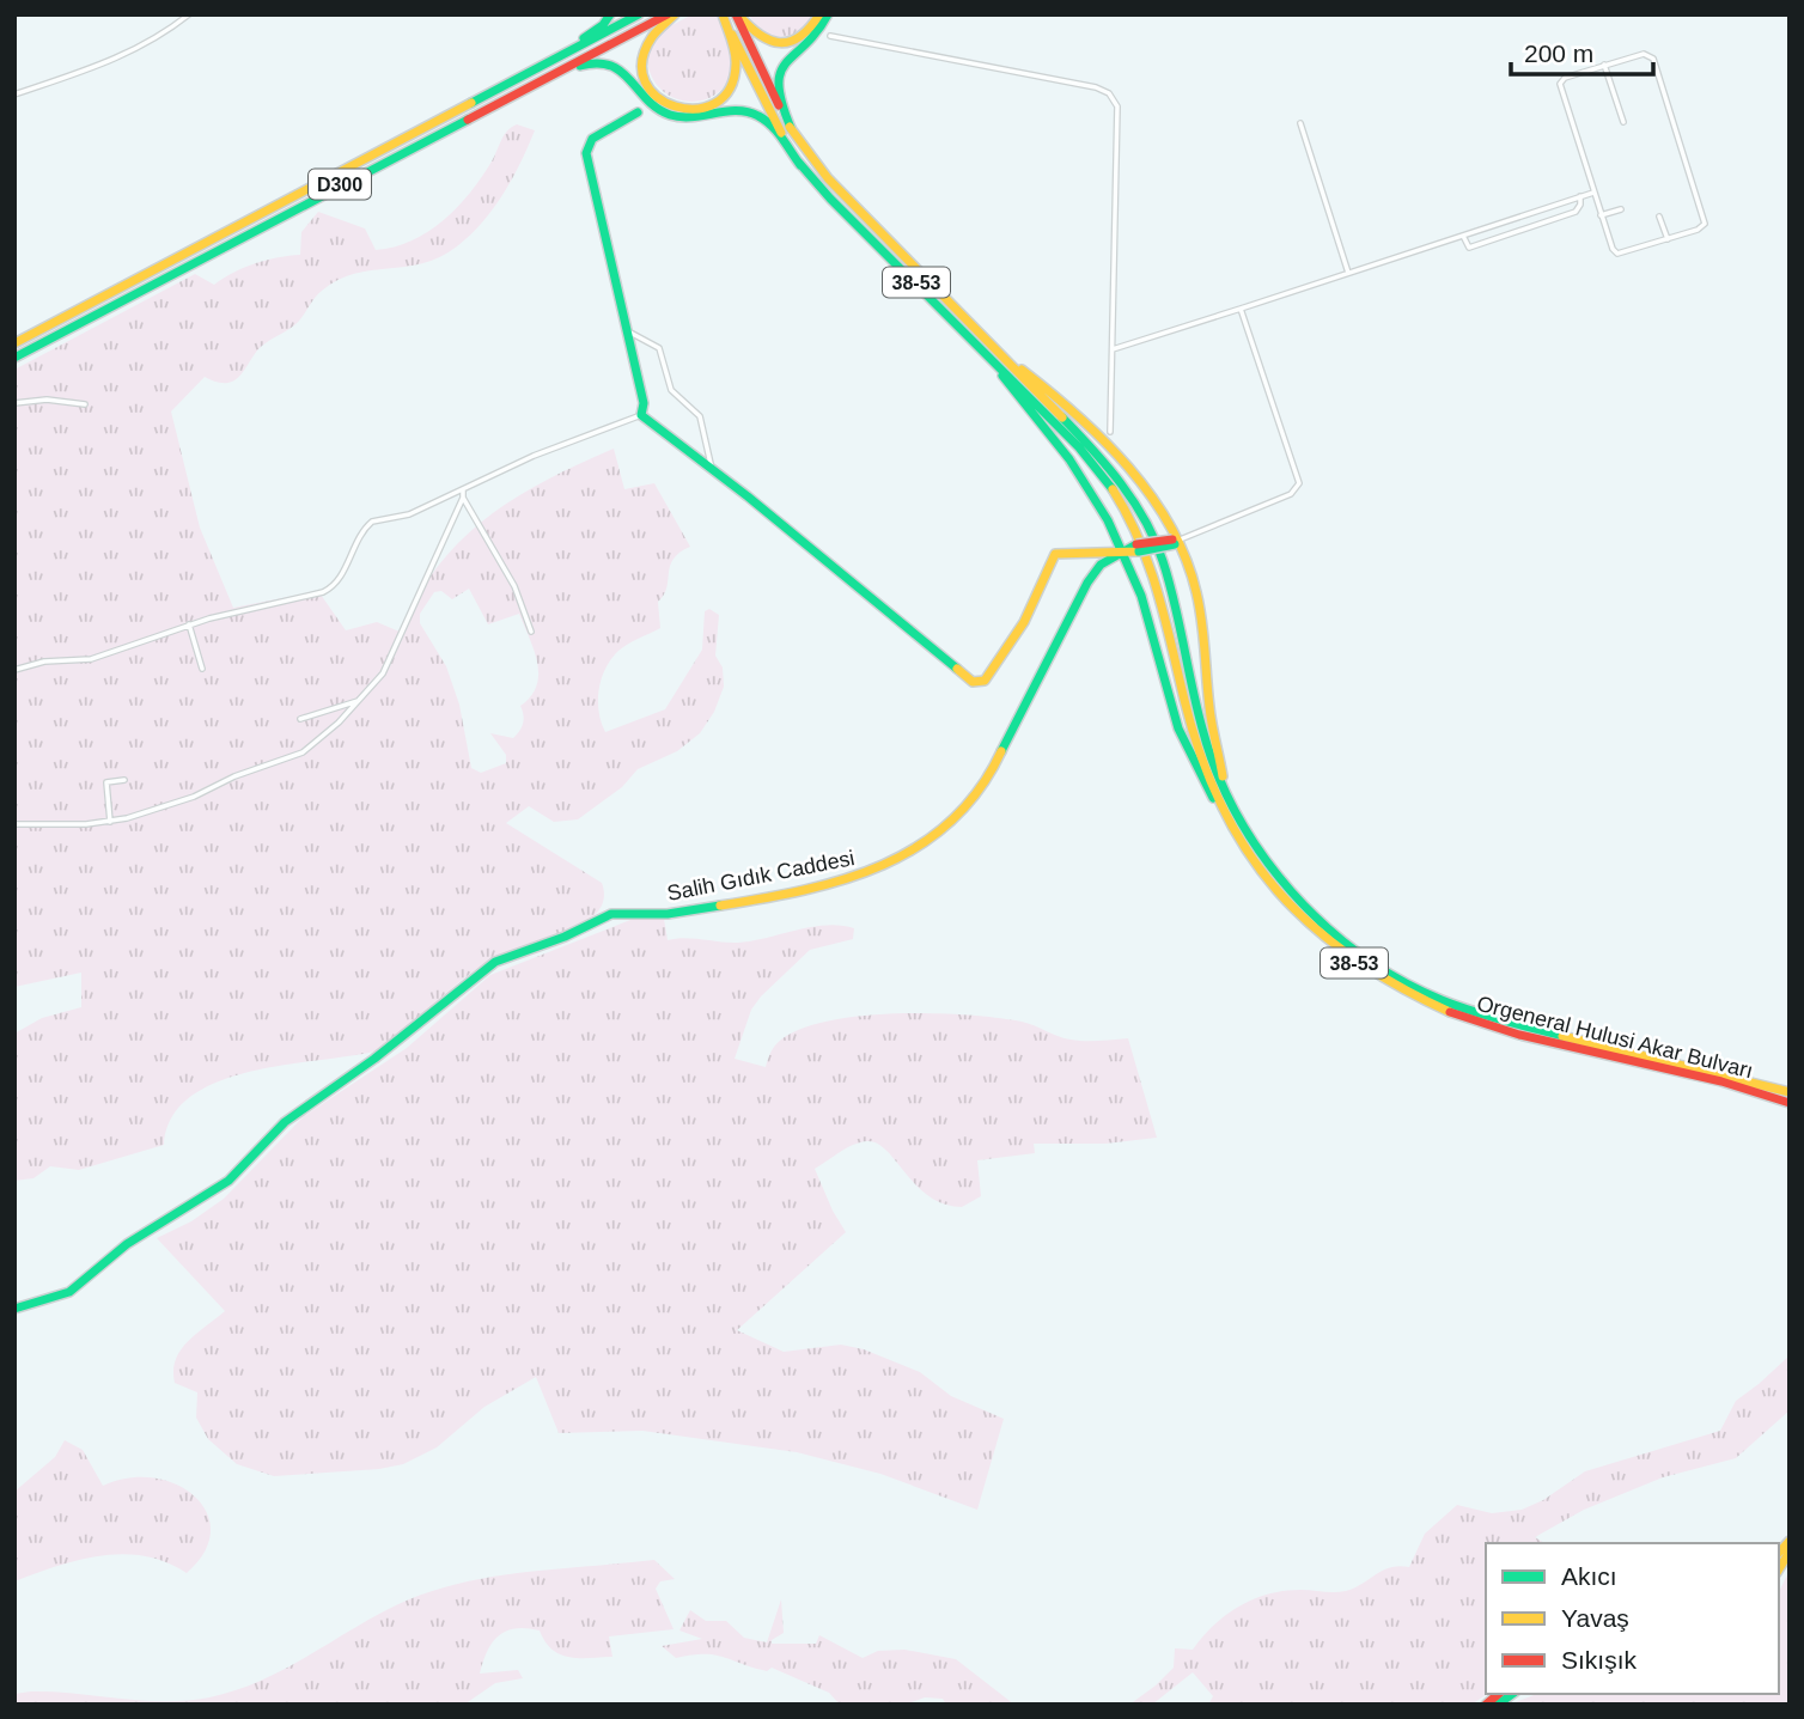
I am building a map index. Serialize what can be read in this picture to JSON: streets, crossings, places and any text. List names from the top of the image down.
{
  "streets": {
    "main road": [
      "D300",
      "38-53",
      "Salih Gıdık Caddesi",
      "Orgeneral Hulusi Akar Bulvarı"
    ]
  },
  "legend": ["Akıcı", "Yavaş", "Sıkışık"],
  "scale_bar": "200 m"
}
